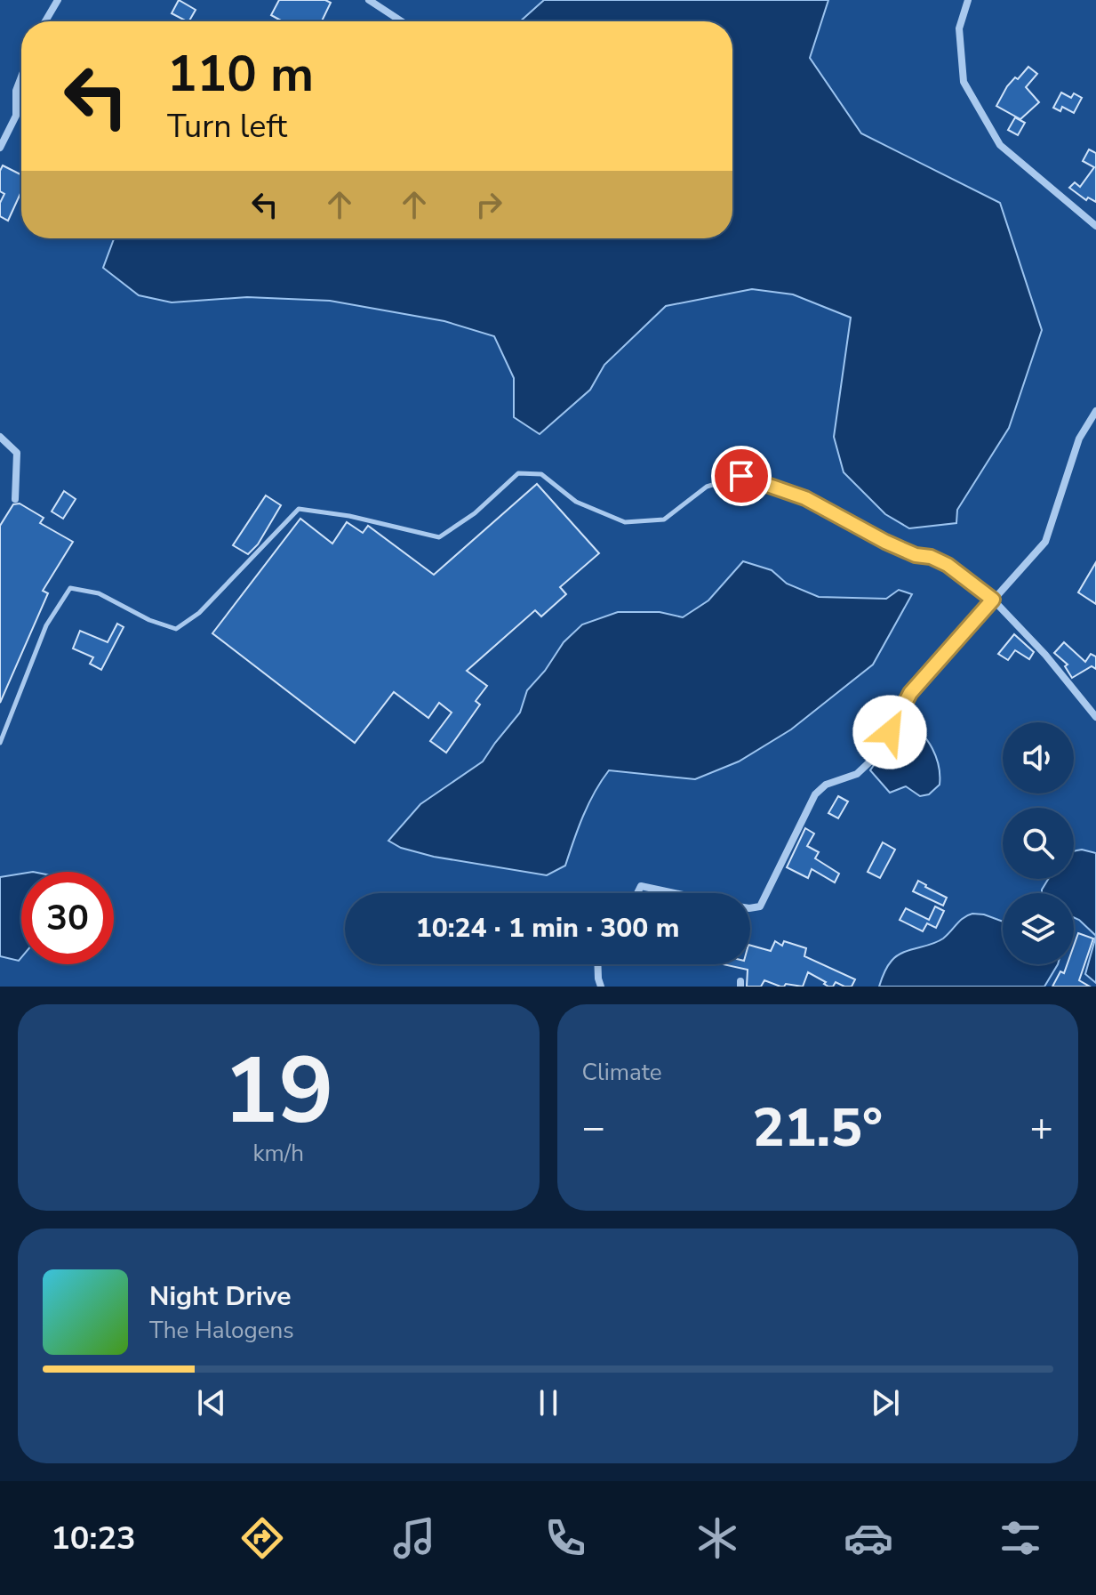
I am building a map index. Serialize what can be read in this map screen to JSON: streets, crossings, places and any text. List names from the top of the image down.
{
  "page": {
    "turn": ["110 m", "Turn left"],
    "limit": "30",
    "trip": "10:24 · 1 min · 300 m",
    "tile": [
      ["19", "km/h"],
      "Climate"
    ],
    "heat": ["−", "21.5°", "+"],
    "song": ["Night Drive", "The Halogens"],
    "tabs": "10:23"
  }
}
